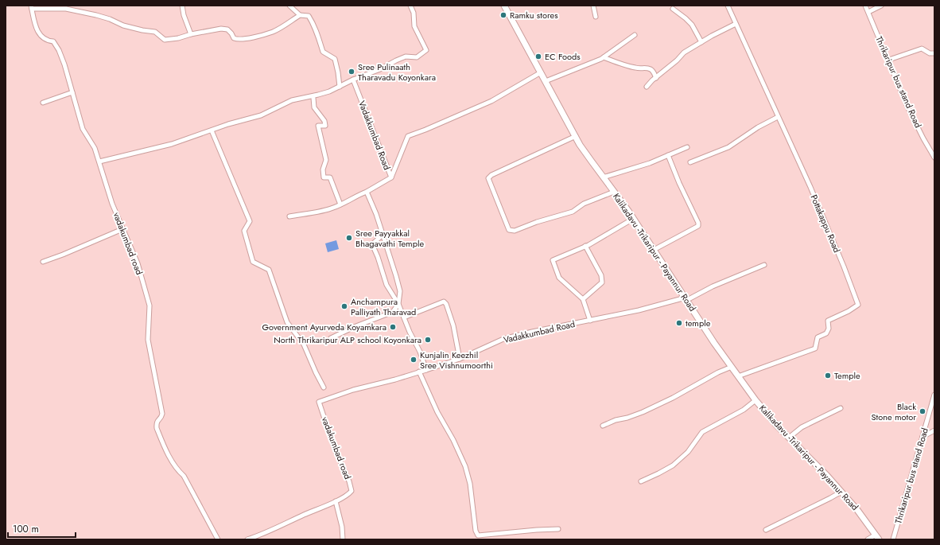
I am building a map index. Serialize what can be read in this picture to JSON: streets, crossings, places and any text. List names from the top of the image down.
{
  "streets": {
    "main road": ["Kalikadavu -Trikaripur - Payannur Road"],
    "street": [
      "Thrikaripur bus stand Road",
      "Vadakkumbad Road",
      "Pottakappu Road",
      "vadakumbad road"
    ]
  },
  "crossings": [
    ["Vadakkumbad Road", "vadakumbad road"],
    ["Vadakkumbad Road", "Kalikadavu -Trikaripur - Payannur Road"],
    ["Pottakappu Road", "Kalikadavu -Trikaripur - Payannur Road"]
  ],
  "places": [
    "Ramku stores",
    "EC Foods",
    "Sree Pulinaath Tharavadu Koyonkara",
    "Sree Payyakkal Bhagavathi Temple",
    "Anchampura Palliyath Tharavad",
    "temple",
    "Government Ayurveda Koyamkara",
    "North Thrikaripur ALP school Koyonkara",
    "Kunjalin Keezhil Sree Vishnumoorthi",
    "Temple",
    "Black Stone motor"
  ],
  "scale_bar": "100 m"
}
